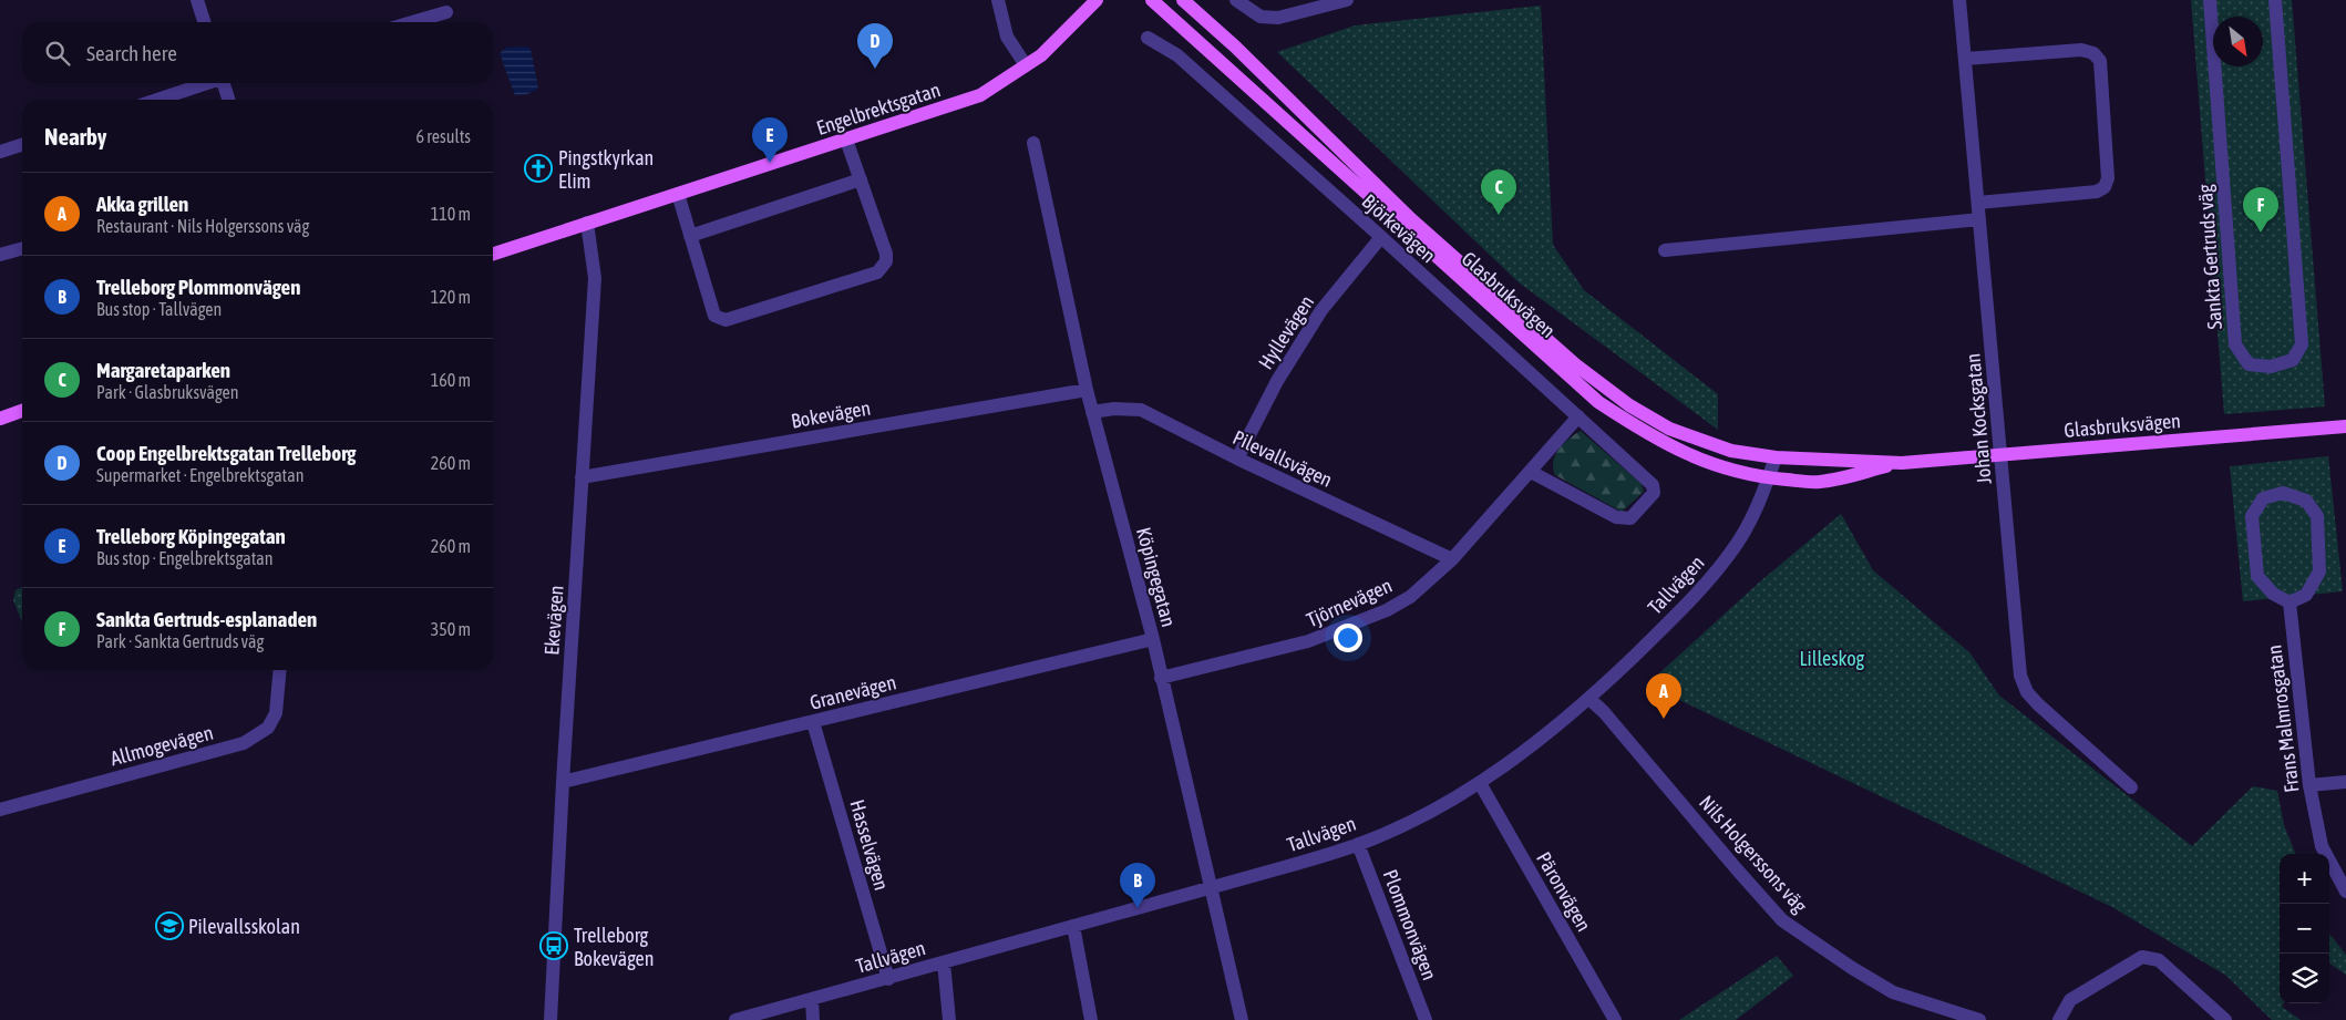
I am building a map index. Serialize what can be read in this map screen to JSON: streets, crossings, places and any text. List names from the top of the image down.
{
  "streets": {
    "main road": ["Engelbrektsgatan", "Glasbruksvägen"],
    "street": [
      "Björkevägen",
      "Sankta Gertruds väg",
      "Hyllevägen",
      "Bokevägen",
      "Johan Kocksgatan",
      "Pilevallsvägen",
      "Köpingegatan",
      "Tallvägen",
      "Tjörnevägen",
      "Ekevägen",
      "Granevägen",
      "Frans Malmrosgatan",
      "Allmogevägen",
      "Hasselvägen",
      "Nils Holgerssons väg",
      "Päronvägen",
      "Plommonvägen"
    ]
  },
  "crossings": [
    ["Engelbrektsgatan", "Ekevägen"],
    ["Björkevägen", "Hyllevägen"],
    ["Björkevägen", "Tjörnevägen"],
    ["Glasbruksvägen", "Johan Kocksgatan"],
    ["Glasbruksvägen", "Tallvägen"],
    ["Hyllevägen", "Pilevallsvägen"],
    ["Bokevägen", "Köpingegatan"],
    ["Bokevägen", "Ekevägen"],
    ["Pilevallsvägen", "Köpingegatan"],
    ["Pilevallsvägen", "Tjörnevägen"],
    ["Köpingegatan", "Tallvägen"],
    ["Köpingegatan", "Tjörnevägen"],
    ["Köpingegatan", "Granevägen"],
    ["Tallvägen", "Hasselvägen"],
    ["Tallvägen", "Nils Holgerssons väg"],
    ["Tallvägen", "Päronvägen"],
    ["Tallvägen", "Plommonvägen"],
    ["Ekevägen", "Granevägen"],
    ["Granevägen", "Hasselvägen"]
  ],
  "parks": ["Lilleskog"],
  "places": {
    "church": ["Pingstkyrkan Elim"],
    "school or university": ["Pilevallsskolan"],
    "bus stop": ["Trelleborg Bokevägen"]
  },
  "north": "bottom right",
  "page": {
    "search": "Search here",
    "pins": [
      "D",
      "E",
      "C",
      "F",
      "A",
      "B"
    ],
    "heading": ["Nearby", "6 results"],
    "list": [
      {
        "mark": "A",
        "name": "Akka grillen",
        "note": "Restaurant · Nils Holgerssons väg",
        "value": "110 m"
      },
      {
        "mark": "B",
        "name": "Trelleborg Plommonvägen",
        "note": "Bus stop · Tallvägen",
        "value": "120 m"
      },
      {
        "mark": "C",
        "name": "Margaretaparken",
        "note": "Park · Glasbruksvägen",
        "value": "160 m"
      },
      {
        "mark": "D",
        "name": "Coop Engelbrektsgatan Trelleborg",
        "note": "Supermarket · Engelbrektsgatan",
        "value": "260 m"
      },
      {
        "mark": "E",
        "name": "Trelleborg Köpingegatan",
        "note": "Bus stop · Engelbrektsgatan",
        "value": "260 m"
      },
      {
        "mark": "F",
        "name": "Sankta Gertruds-esplanaden",
        "note": "Park · Sankta Gertruds väg",
        "value": "350 m"
      }
    ],
    "map_buttons": ["+", "−"]
  }
}
